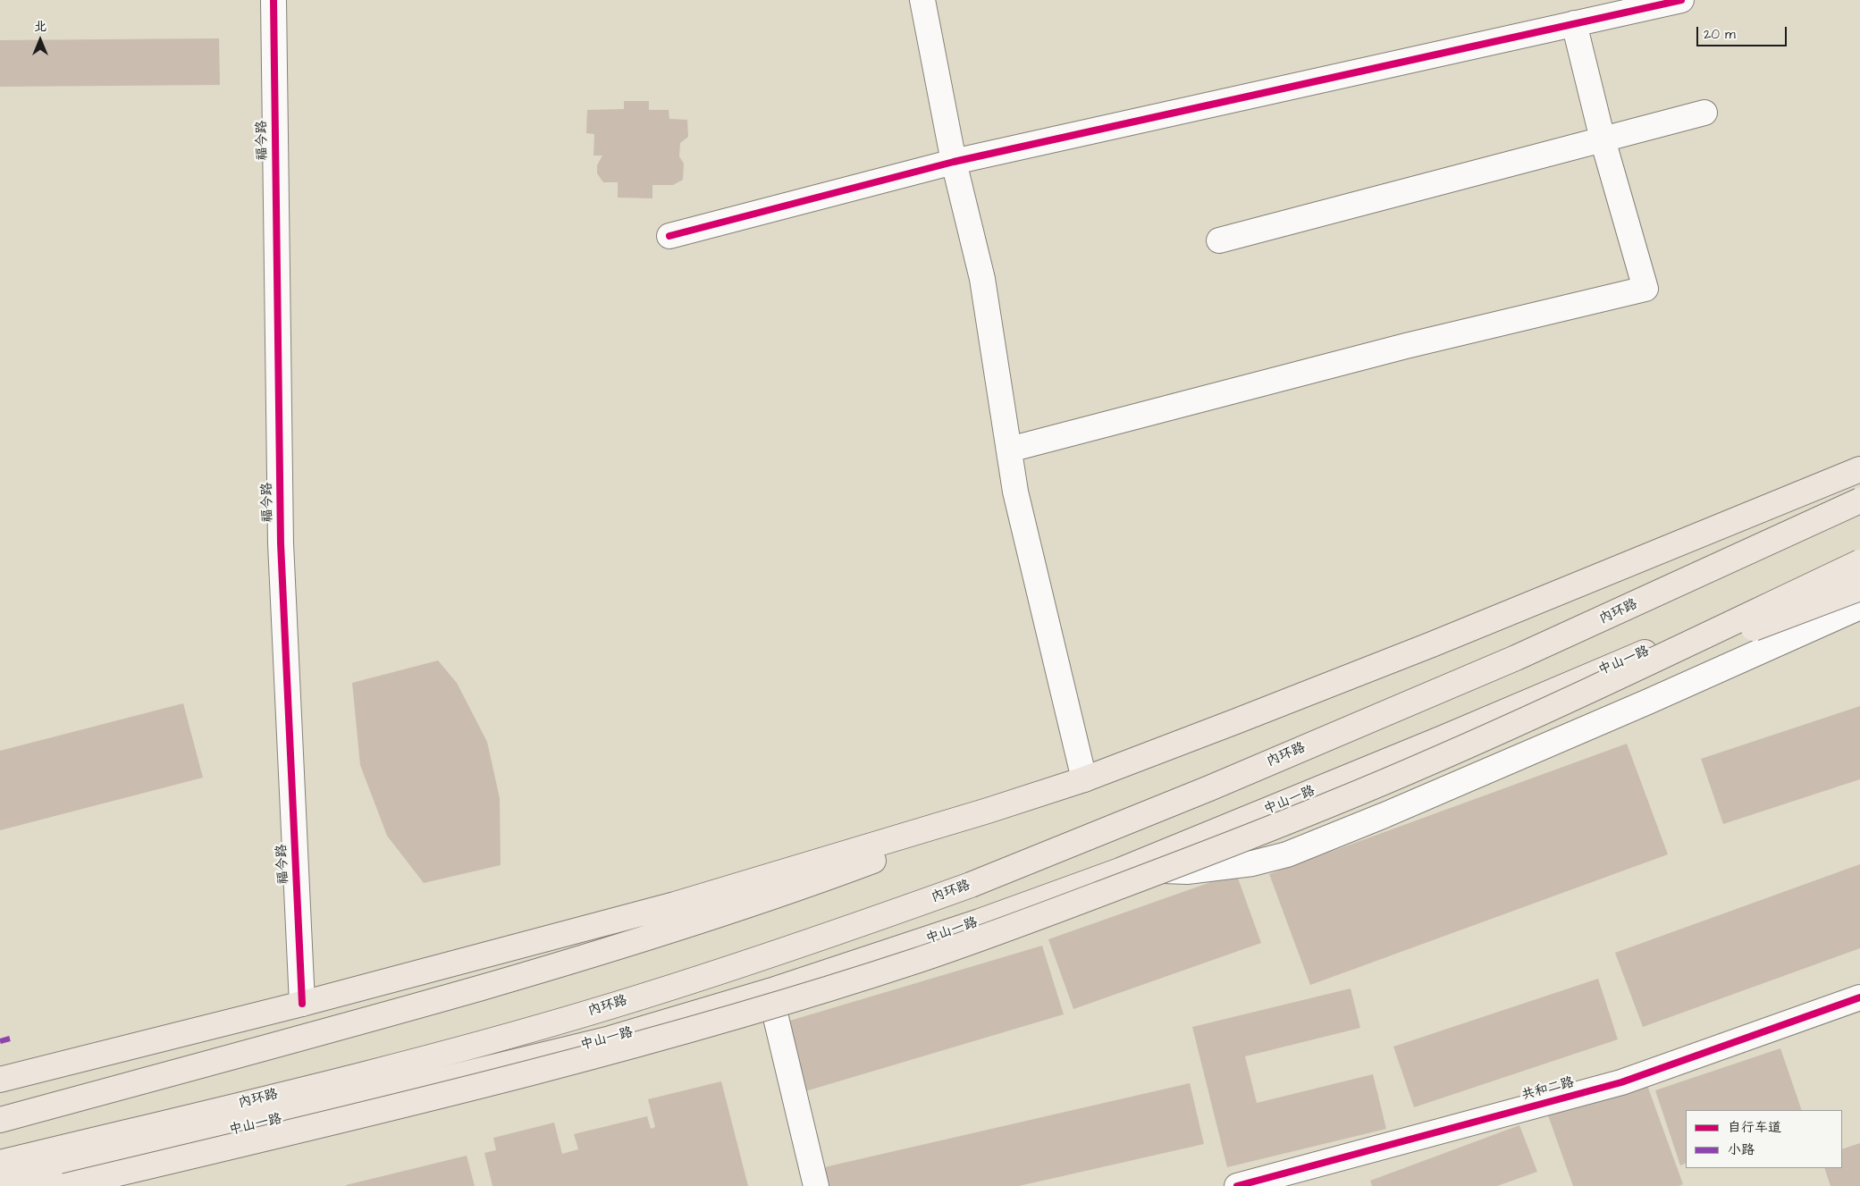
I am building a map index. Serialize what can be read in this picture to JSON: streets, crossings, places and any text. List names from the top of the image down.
{
  "streets": {
    "main road": ["内环路", "中山一路"],
    "street": ["福今路", "共和二路"]
  },
  "legend": ["自行车道", "小路"],
  "scale_bar": "20 m",
  "north": "top"
}
